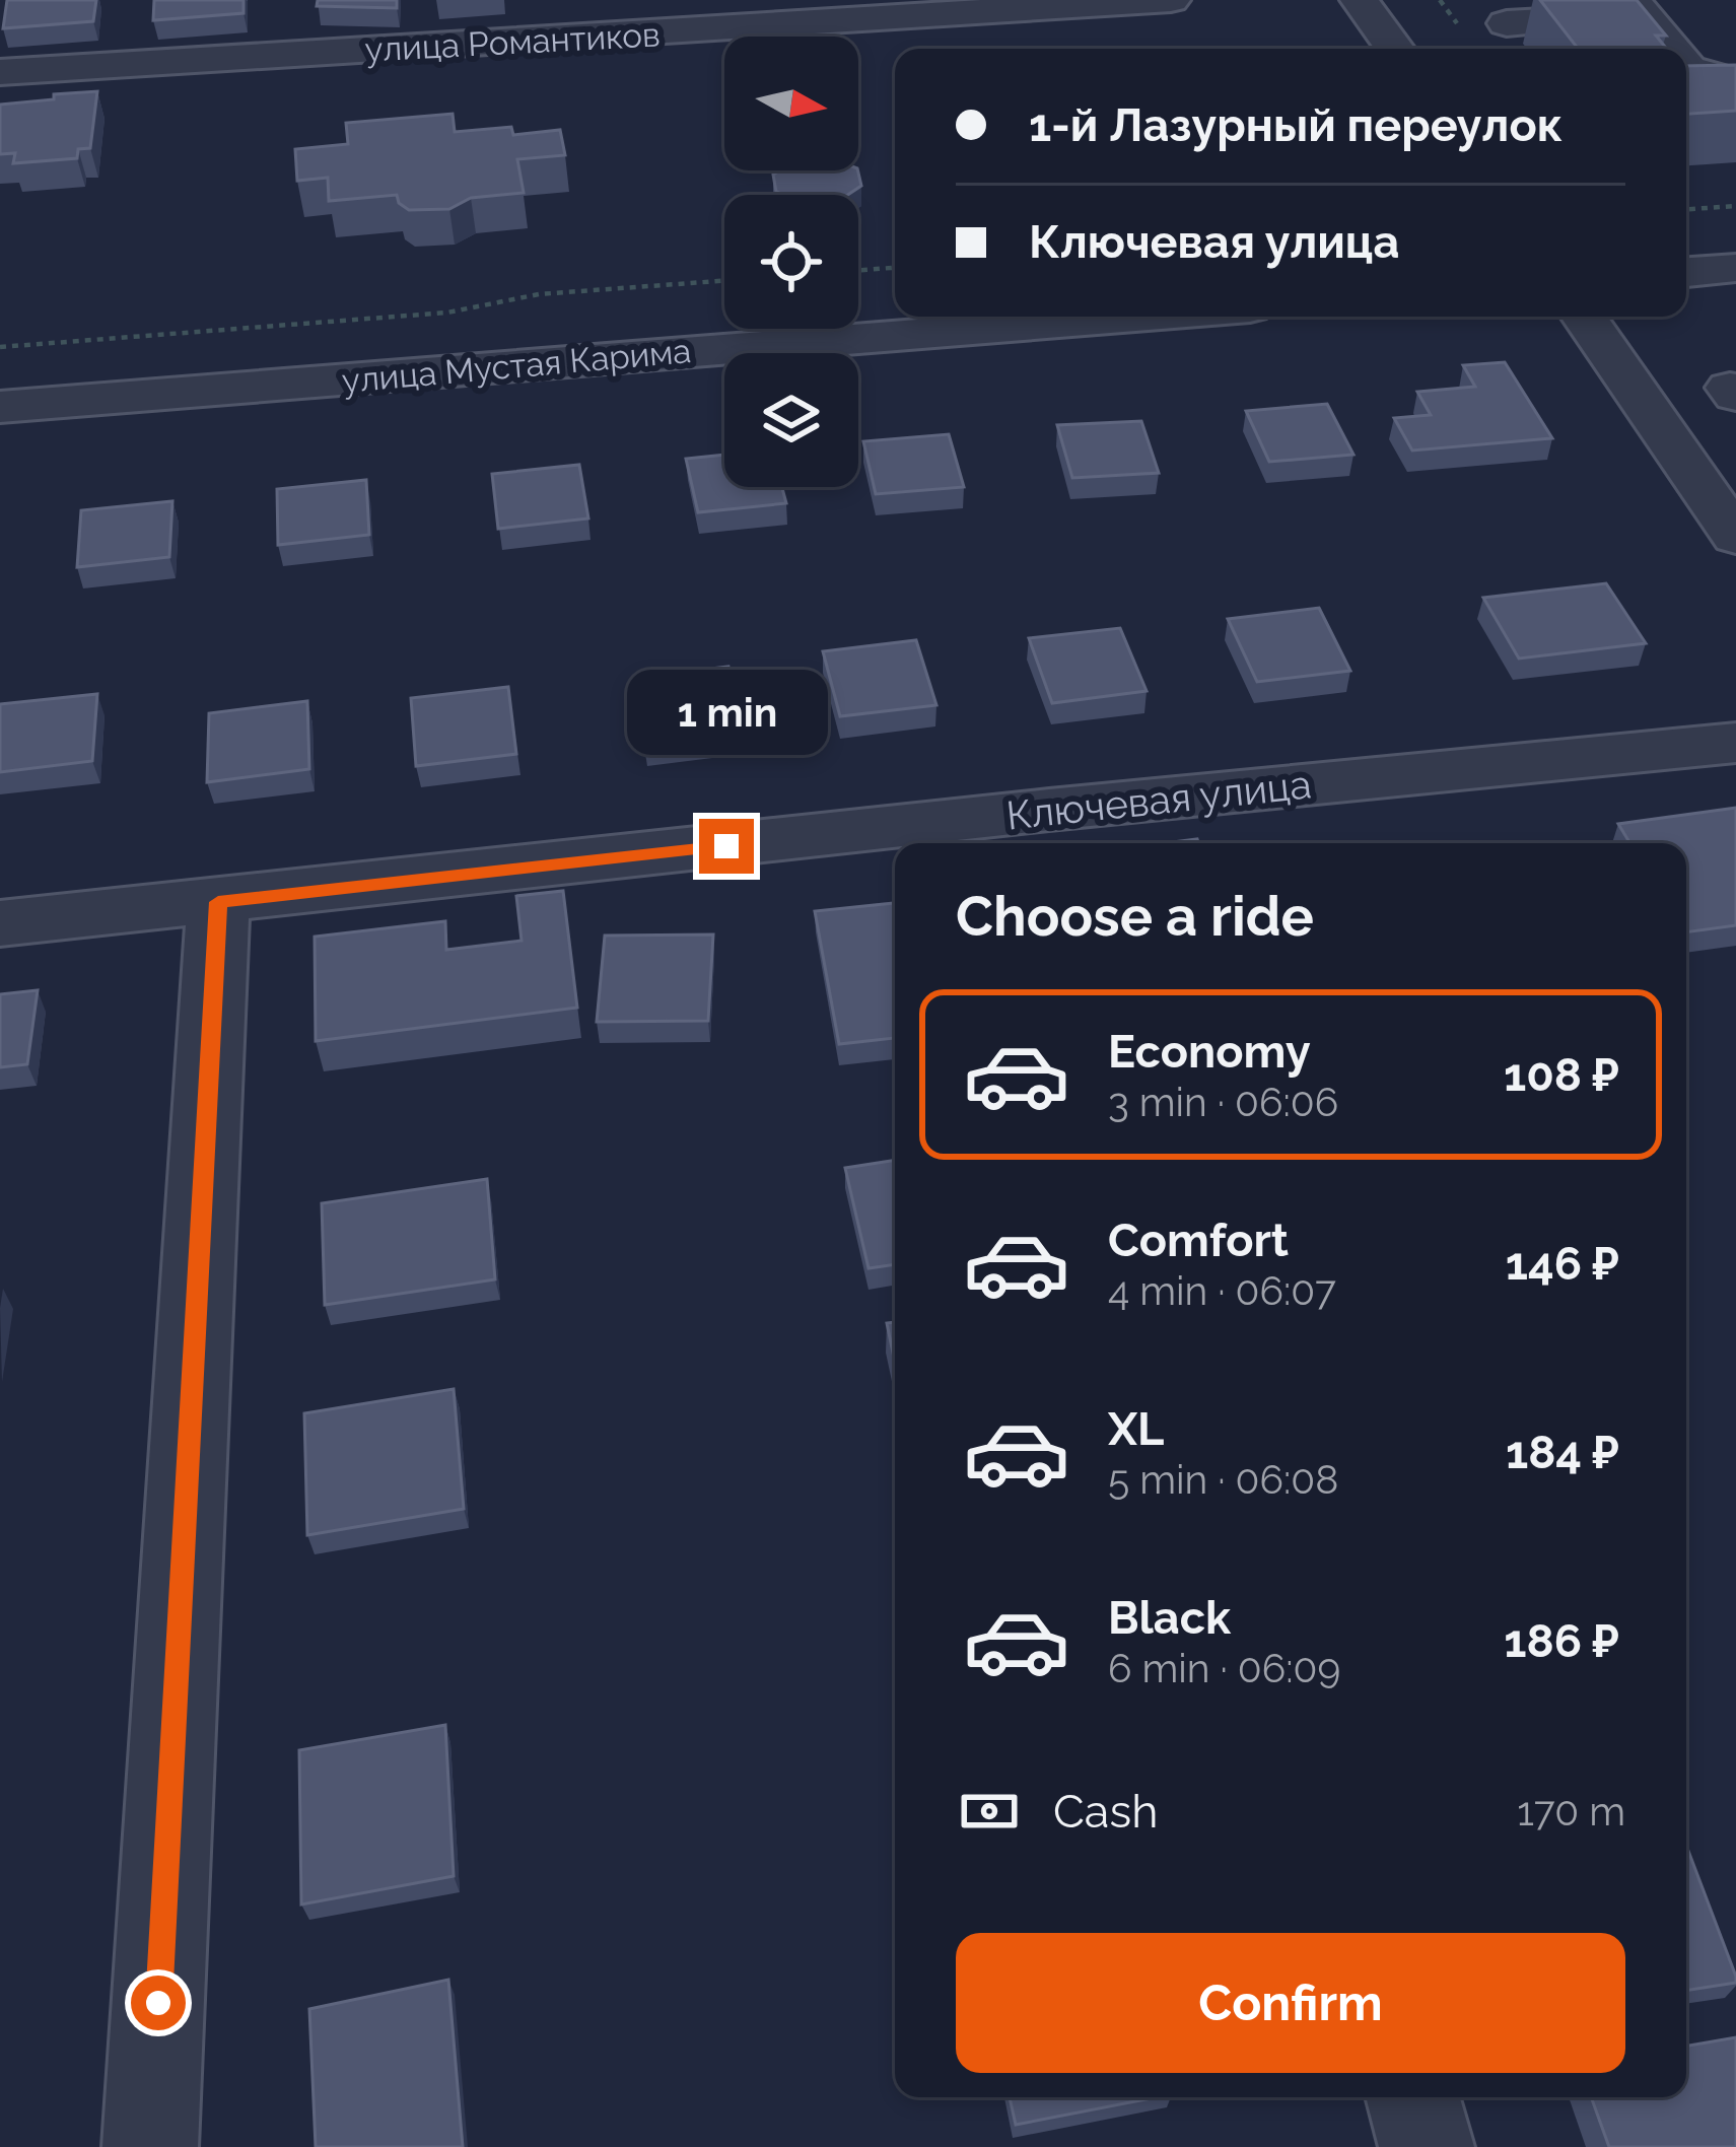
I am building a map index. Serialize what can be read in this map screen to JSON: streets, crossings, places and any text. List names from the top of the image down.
{
  "streets": {
    "street": ["улица Романтиков", "улица Мустая Карима", "Ключевая улица"]
  },
  "north": "right",
  "page": {
    "banner": ["1-й Лазурный переулок", "Ключевая улица"],
    "bubble": "1 min",
    "heading": "Choose a ride",
    "list": [
      {
        "name": "Economy",
        "note": "3 min · 06:06",
        "value": "108 ₽"
      },
      {
        "name": "Comfort",
        "note": "4 min · 06:07",
        "value": "146 ₽"
      },
      {
        "name": "XL",
        "note": "5 min · 06:08",
        "value": "184 ₽"
      },
      {
        "name": "Black",
        "note": "6 min · 06:09",
        "value": "186 ₽"
      }
    ],
    "pay": ["Cash", "170 m"],
    "buttons": "Confirm"
  }
}
